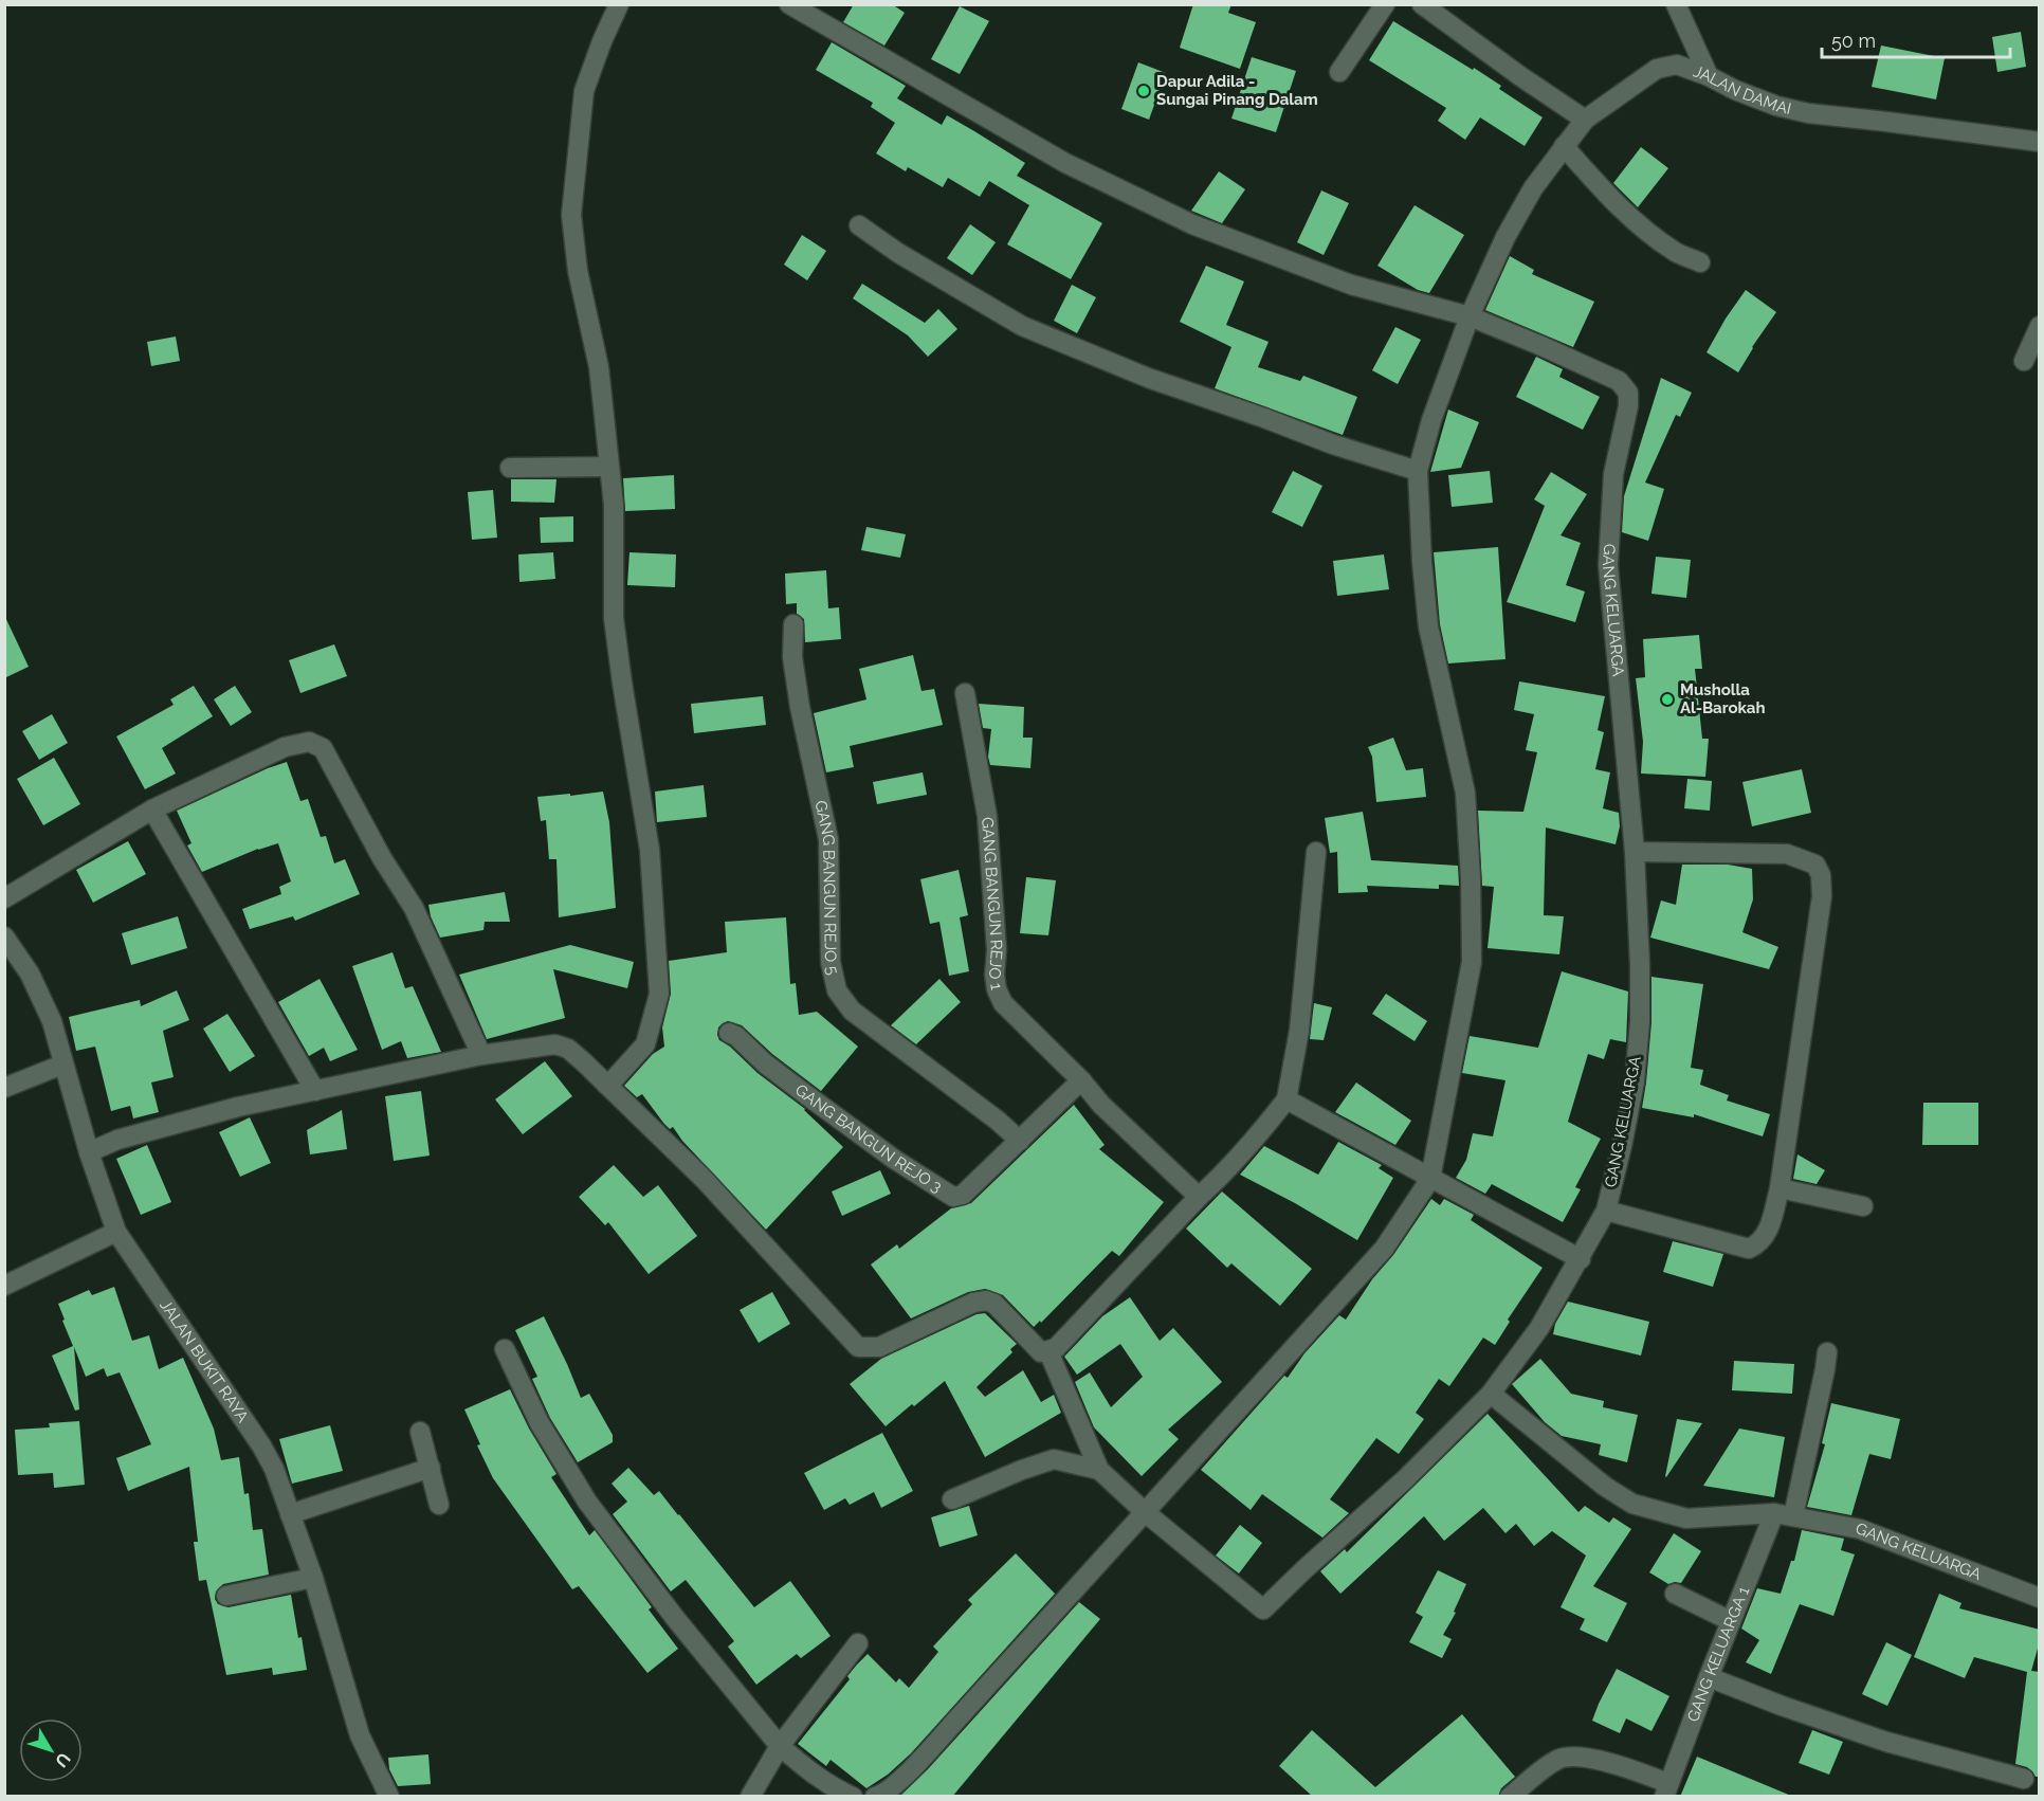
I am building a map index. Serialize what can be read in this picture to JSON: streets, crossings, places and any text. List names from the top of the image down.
{
  "streets": {
    "street": [
      "JALAN DAMAI",
      "GANG KELUARGA",
      "GANG BANGUN REJO 5",
      "GANG BANGUN REJO 1",
      "GANG BANGUN REJO 3",
      "JALAN BUKIT RAYA",
      "GANG KELUARGA 1"
    ]
  },
  "crossings": [
    ["JALAN DAMAI", "GANG KELUARGA"],
    ["GANG KELUARGA", "GANG KELUARGA 1"],
    ["GANG BANGUN REJO 5", "GANG BANGUN REJO 3"],
    ["GANG BANGUN REJO 1", "GANG BANGUN REJO 3"]
  ],
  "places": ["Dapur Adila - Sungai Pinang Dalam", "Musholla Al-Barokah"],
  "scale_bar": "50 m",
  "north": "bottom right"
}
